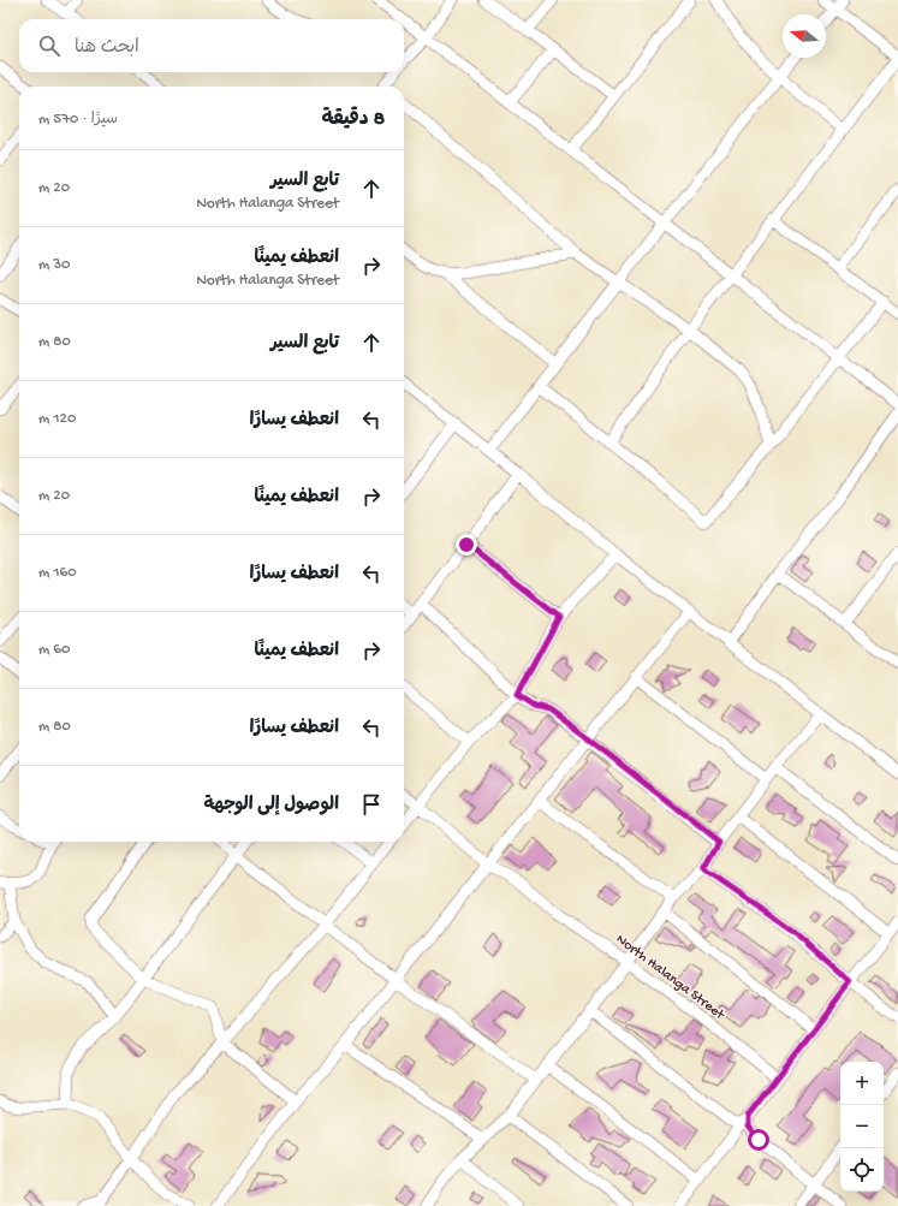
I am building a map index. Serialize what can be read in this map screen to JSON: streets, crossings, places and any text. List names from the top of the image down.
{
  "streets": {
    "street": ["North Halanga Street"]
  },
  "north": "left",
  "page": {
    "search": "ابحث هنا",
    "heading": ["8 دقيقة", "سيرًا · 570 m"],
    "list": [
      ["تابع السير", "North Halanga Street", "20 m"],
      ["انعطف يمينًا", "North Halanga Street", "30 m"],
      ["تابع السير", "80 m"],
      ["انعطف يسارًا", "120 m"],
      ["انعطف يمينًا", "20 m"],
      ["انعطف يسارًا", "160 m"],
      ["انعطف يمينًا", "60 m"],
      ["انعطف يسارًا", "80 m"],
      "الوصول إلى الوجهة"
    ],
    "map_buttons": ["+", "−"]
  }
}
